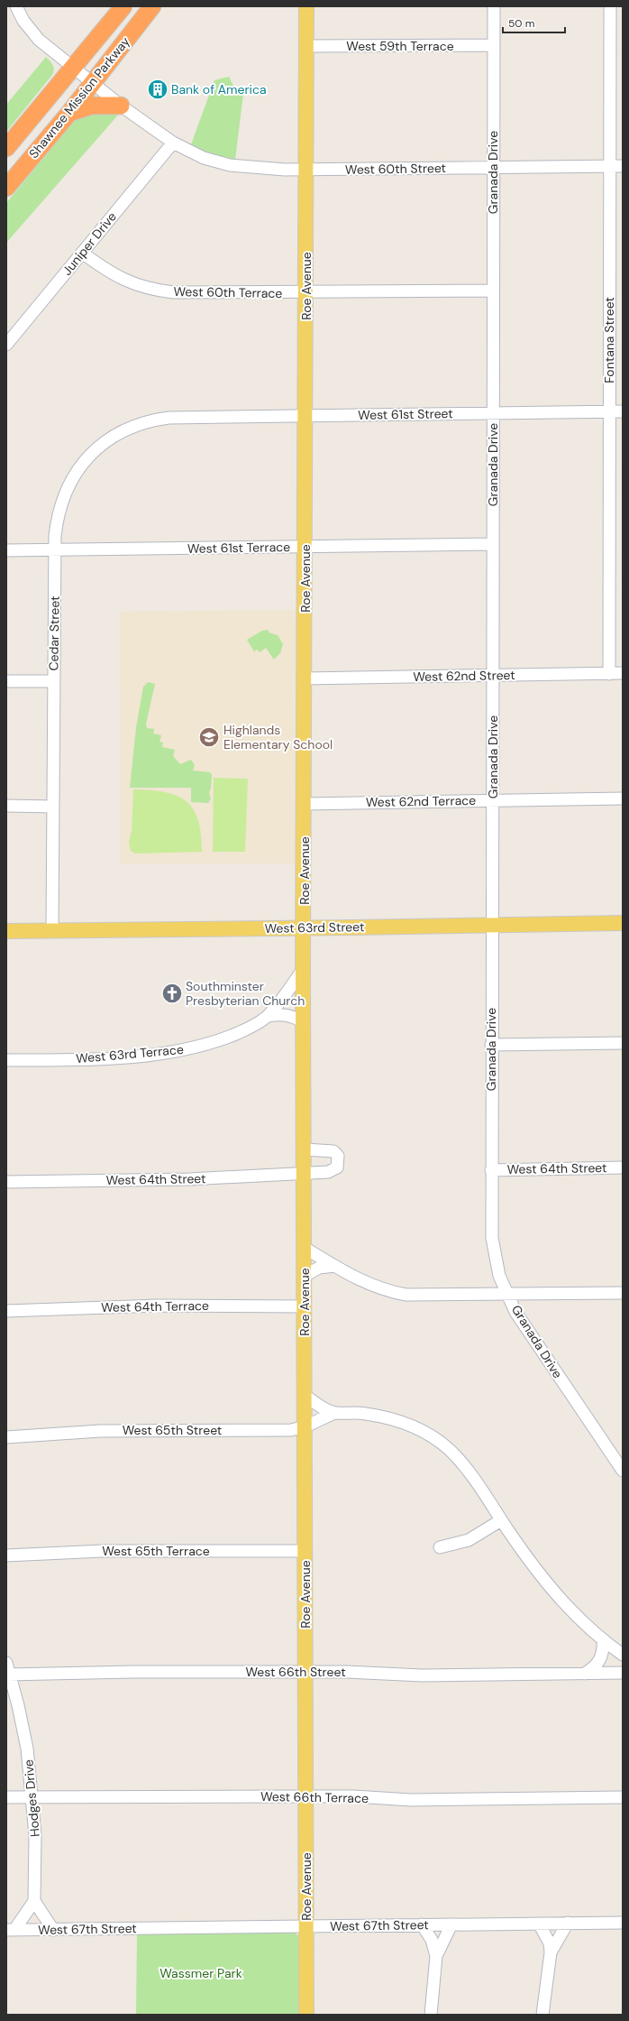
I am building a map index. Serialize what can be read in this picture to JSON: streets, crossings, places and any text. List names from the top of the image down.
{
  "streets": {
    "highway": ["Shawnee Mission Parkway"],
    "main road": ["Roe Avenue", "West 63rd Street"],
    "street": [
      "West 59th Terrace",
      "West 60th Street",
      "Granada Drive",
      "Juniper Drive",
      "West 60th Terrace",
      "Fontana Street",
      "West 61st Street",
      "West 61st Terrace",
      "Cedar Street",
      "West 62nd Street",
      "West 62nd Terrace",
      "West 63rd Terrace",
      "West 64th Street",
      "West 64th Terrace",
      "West 65th Street",
      "West 65th Terrace",
      "West 66th Street",
      "West 66th Terrace",
      "Hodges Drive",
      "West 67th Street"
    ]
  },
  "crossings": [
    ["West 59th Terrace", "Granada Drive"],
    ["West 59th Terrace", "Roe Avenue"],
    ["Shawnee Mission Parkway", "West 60th Street"],
    ["West 60th Street", "Granada Drive"],
    ["West 60th Street", "Juniper Drive"],
    ["West 60th Street", "Roe Avenue"],
    ["West 60th Street", "Fontana Street"],
    ["Granada Drive", "West 60th Terrace"],
    ["Granada Drive", "West 61st Street"],
    ["Granada Drive", "West 61st Terrace"],
    ["Granada Drive", "West 62nd Street"],
    ["Granada Drive", "West 62nd Terrace"],
    ["Granada Drive", "West 63rd Street"],
    ["Granada Drive", "West 64th Street"],
    ["Juniper Drive", "West 60th Terrace"],
    ["Roe Avenue", "West 60th Terrace"],
    ["Roe Avenue", "West 61st Street"],
    ["Roe Avenue", "West 61st Terrace"],
    ["Roe Avenue", "West 62nd Street"],
    ["Roe Avenue", "West 62nd Terrace"],
    ["Roe Avenue", "West 63rd Street"],
    ["Roe Avenue", "West 63rd Terrace"],
    ["Roe Avenue", "West 64th Street"],
    ["Roe Avenue", "West 64th Terrace"],
    ["Roe Avenue", "West 65th Street"],
    ["Roe Avenue", "West 65th Terrace"],
    ["Roe Avenue", "West 66th Street"],
    ["Roe Avenue", "West 66th Terrace"],
    ["Roe Avenue", "West 67th Street"],
    ["Fontana Street", "West 61st Street"],
    ["Fontana Street", "West 62nd Street"],
    ["West 61st Street", "Cedar Street"],
    ["West 61st Terrace", "Cedar Street"],
    ["Cedar Street", "West 63rd Street"],
    ["West 66th Street", "Hodges Drive"],
    ["West 66th Terrace", "Hodges Drive"]
  ],
  "parks": ["Wassmer Park"],
  "places": {
    "building": ["Bank of America"],
    "school or university": ["Highlands Elementary School"],
    "church": ["Southminster Presbyterian Church"]
  },
  "scale_bar": "50 m"
}
